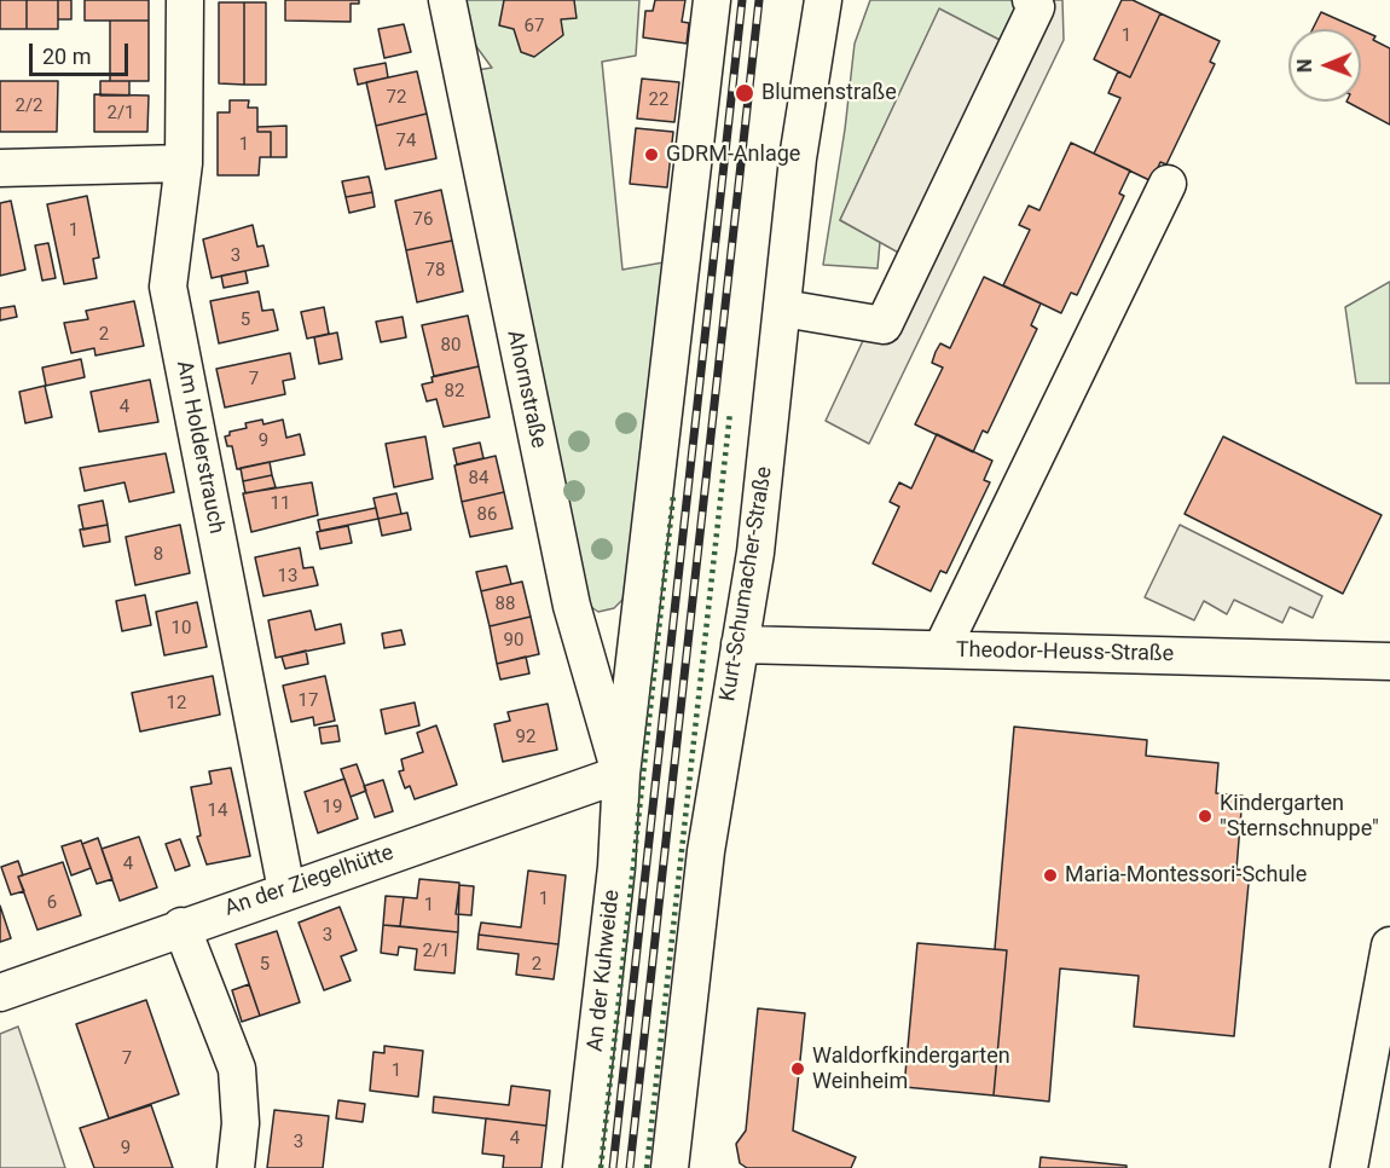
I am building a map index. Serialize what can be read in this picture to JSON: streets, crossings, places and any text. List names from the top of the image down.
{
  "streets": {
    "street": [
      "Ahornstraße",
      "Am Holderstrauch",
      "Kurt-Schumacher-Straße",
      "Theodor-Heuss-Straße",
      "An der Ziegelhütte",
      "An der Kuhweide"
    ]
  },
  "crossings": [
    ["Ahornstraße", "An der Ziegelhütte"],
    ["Ahornstraße", "An der Kuhweide"],
    ["Am Holderstrauch", "An der Ziegelhütte"],
    ["Kurt-Schumacher-Straße", "Theodor-Heuss-Straße"],
    ["An der Ziegelhütte", "An der Kuhweide"]
  ],
  "places": [
    "Blumenstraße",
    "GDRM-Anlage",
    "Kindergarten \"Sternschnuppe\"",
    "Maria-Montessori-Schule",
    "Waldorfkindergarten Weinheim"
  ],
  "house_numbers": [
    "67",
    "1",
    "72",
    "22",
    "2/2",
    "2/1",
    "74",
    "1",
    "76",
    "1",
    "3",
    "78",
    "5",
    "2",
    "80",
    "7",
    "82",
    "4",
    "9",
    "84",
    "11",
    "86",
    "8",
    "13",
    "88",
    "10",
    "90",
    "17",
    "12",
    "92",
    "19",
    "14",
    "4",
    "1",
    "6",
    "1",
    "3",
    "2/1",
    "5",
    "2",
    "7",
    "1",
    "4",
    "3",
    "9"
  ],
  "scale_bar": "20 m",
  "north": "left"
}
